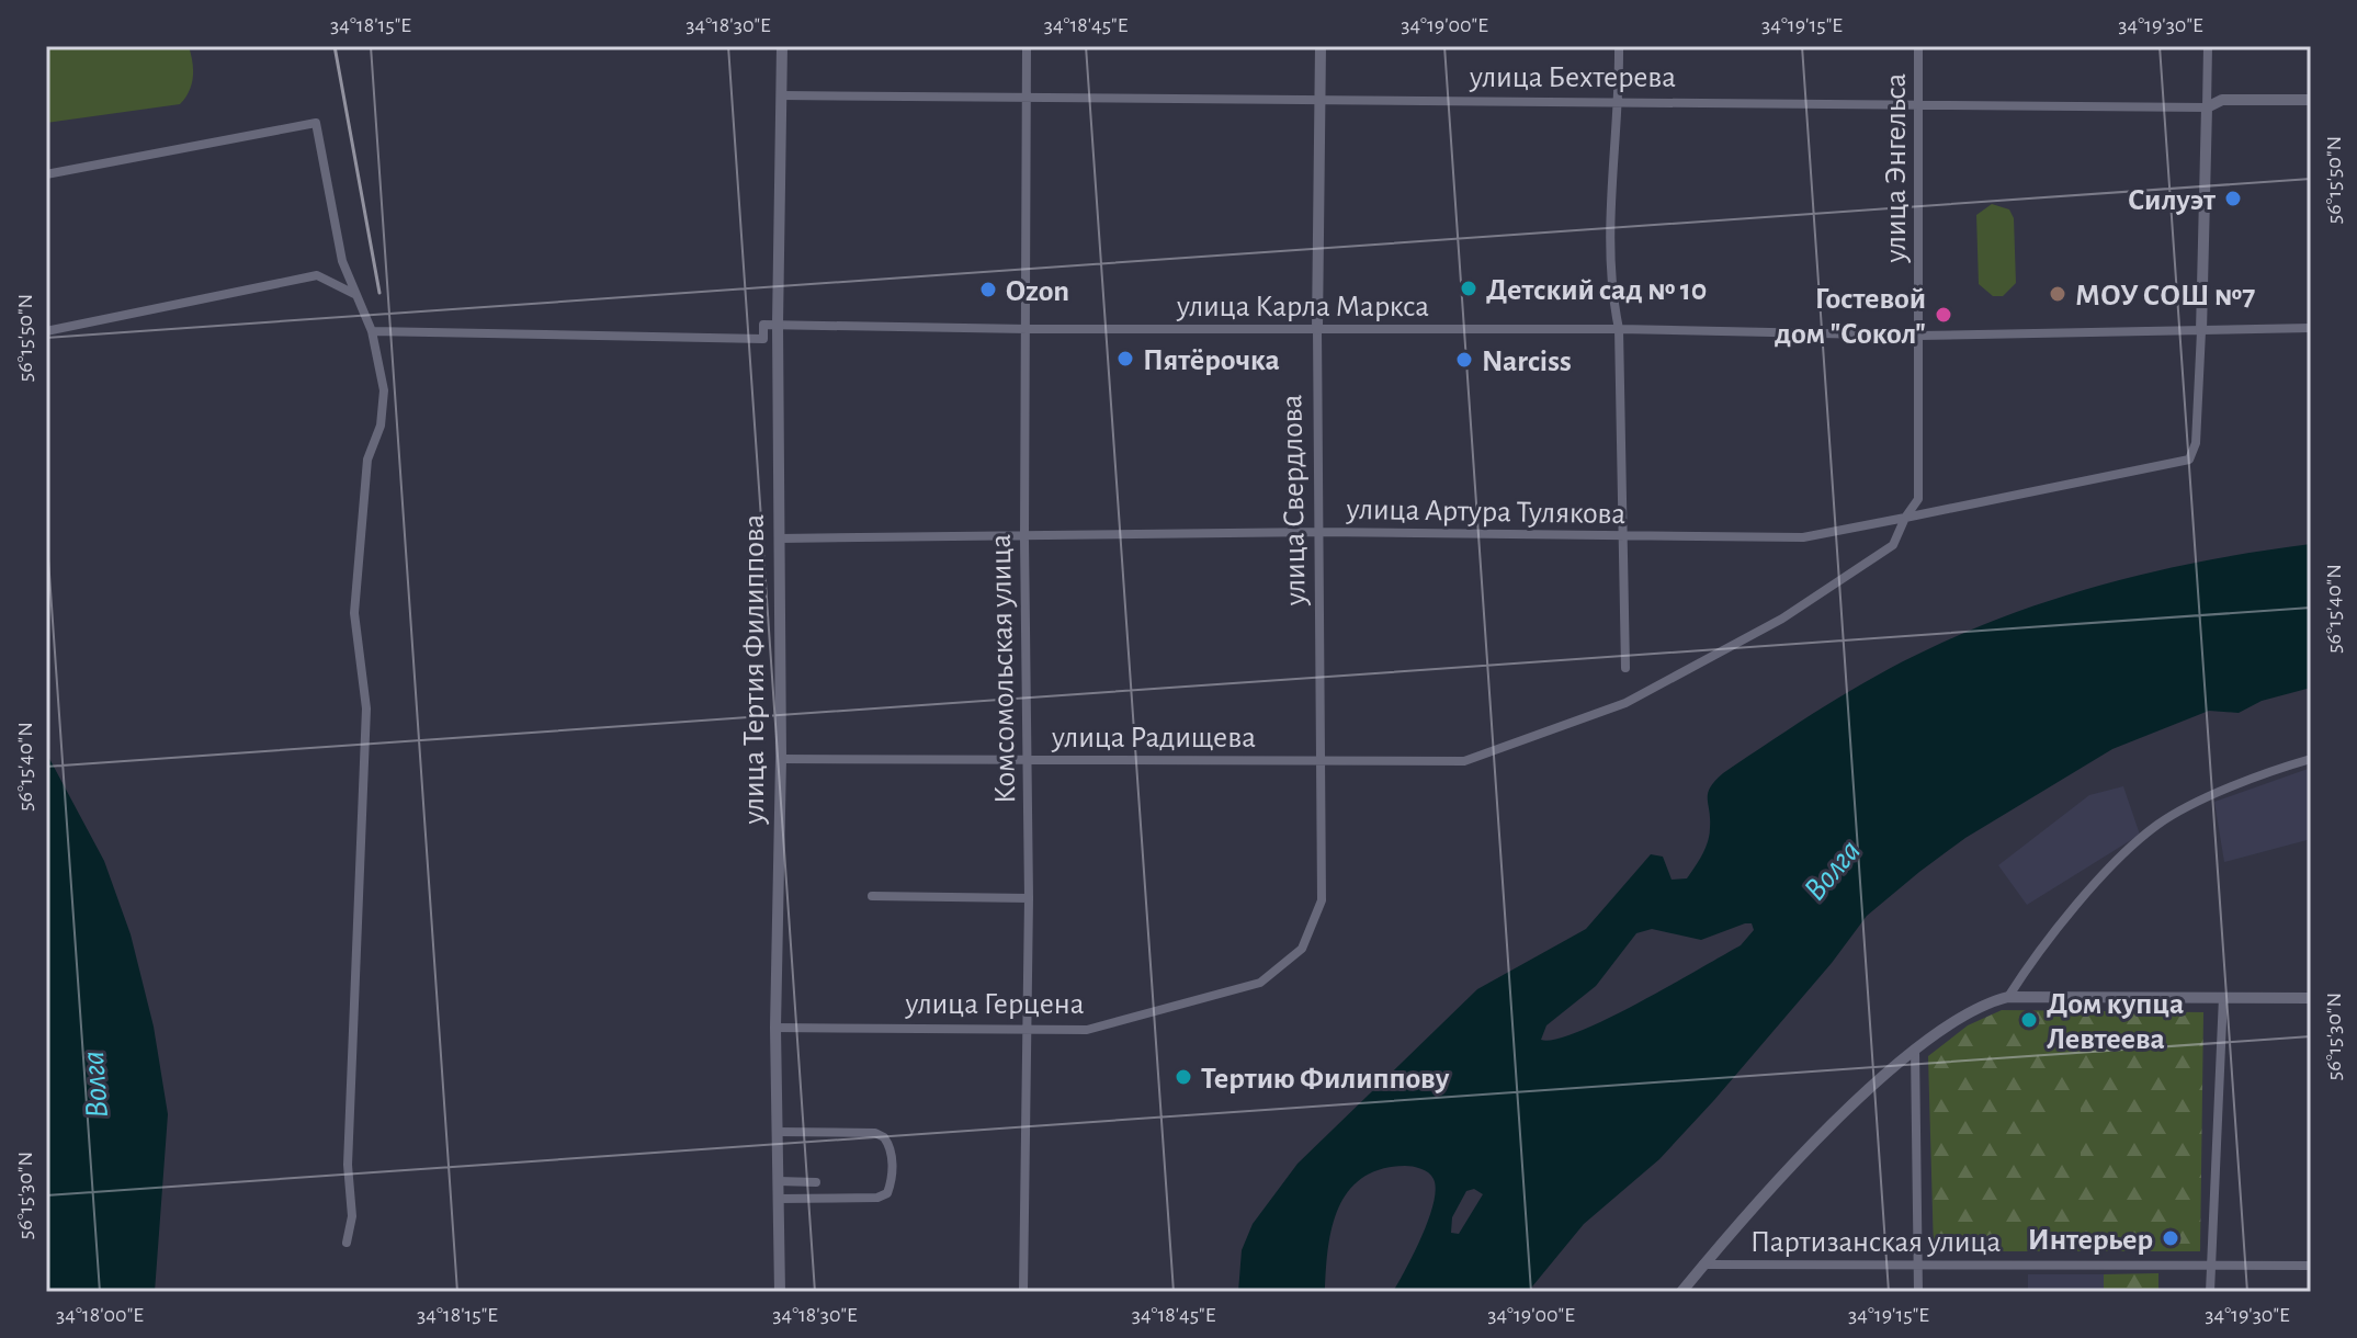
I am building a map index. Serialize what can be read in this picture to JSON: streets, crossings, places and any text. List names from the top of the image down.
{
  "streets": {
    "street": [
      "улица Бехтерева",
      "улица Энгельса",
      "улица Карла Маркса",
      "улица Свердлова",
      "улица Артура Тулякова",
      "улица Тертия Филиппова",
      "Комсомольская улица",
      "улица Радищева",
      "улица Герцена",
      "Партизанская улица"
    ]
  },
  "crossings": [
    ["улица Бехтерева", "улица Энгельса"],
    ["улица Бехтерева", "улица Свердлова"],
    ["улица Бехтерева", "улица Тертия Филиппова"],
    ["улица Бехтерева", "Комсомольская улица"],
    ["улица Энгельса", "улица Карла Маркса"],
    ["улица Энгельса", "улица Артура Тулякова"],
    ["улица Энгельса", "улица Радищева"],
    ["улица Карла Маркса", "улица Свердлова"],
    ["улица Карла Маркса", "улица Артура Тулякова"],
    ["улица Карла Маркса", "улица Тертия Филиппова"],
    ["улица Карла Маркса", "Комсомольская улица"],
    ["улица Свердлова", "улица Артура Тулякова"],
    ["улица Свердлова", "улица Радищева"],
    ["улица Свердлова", "улица Герцена"],
    ["улица Артура Тулякова", "улица Тертия Филиппова"],
    ["улица Артура Тулякова", "Комсомольская улица"],
    ["улица Артура Тулякова", "улица Радищева"],
    ["улица Тертия Филиппова", "улица Радищева"],
    ["улица Тертия Филиппова", "улица Герцена"],
    ["Комсомольская улица", "улица Радищева"],
    ["Комсомольская улица", "улица Герцена"]
  ],
  "water": ["Волга"],
  "places": [
    "Силуэт",
    "Детский сад № 10",
    "Ozon",
    "МОУ СОШ №7",
    "Гостевой дом \"Сокол\"",
    "Пятёрочка",
    "Narciss",
    "Дом купца Левтеева",
    "Тертию Филиппову",
    "Интерьер"
  ],
  "coordinates": [
    "34°18'15\"E",
    "34°18'30\"E",
    "34°18'45\"E",
    "34°19'00\"E",
    "34°19'15\"E",
    "34°19'30\"E",
    "56°15'50\"N",
    "56°15'40\"N",
    "56°15'30\"N",
    "34°18'00\"E"
  ]
}
